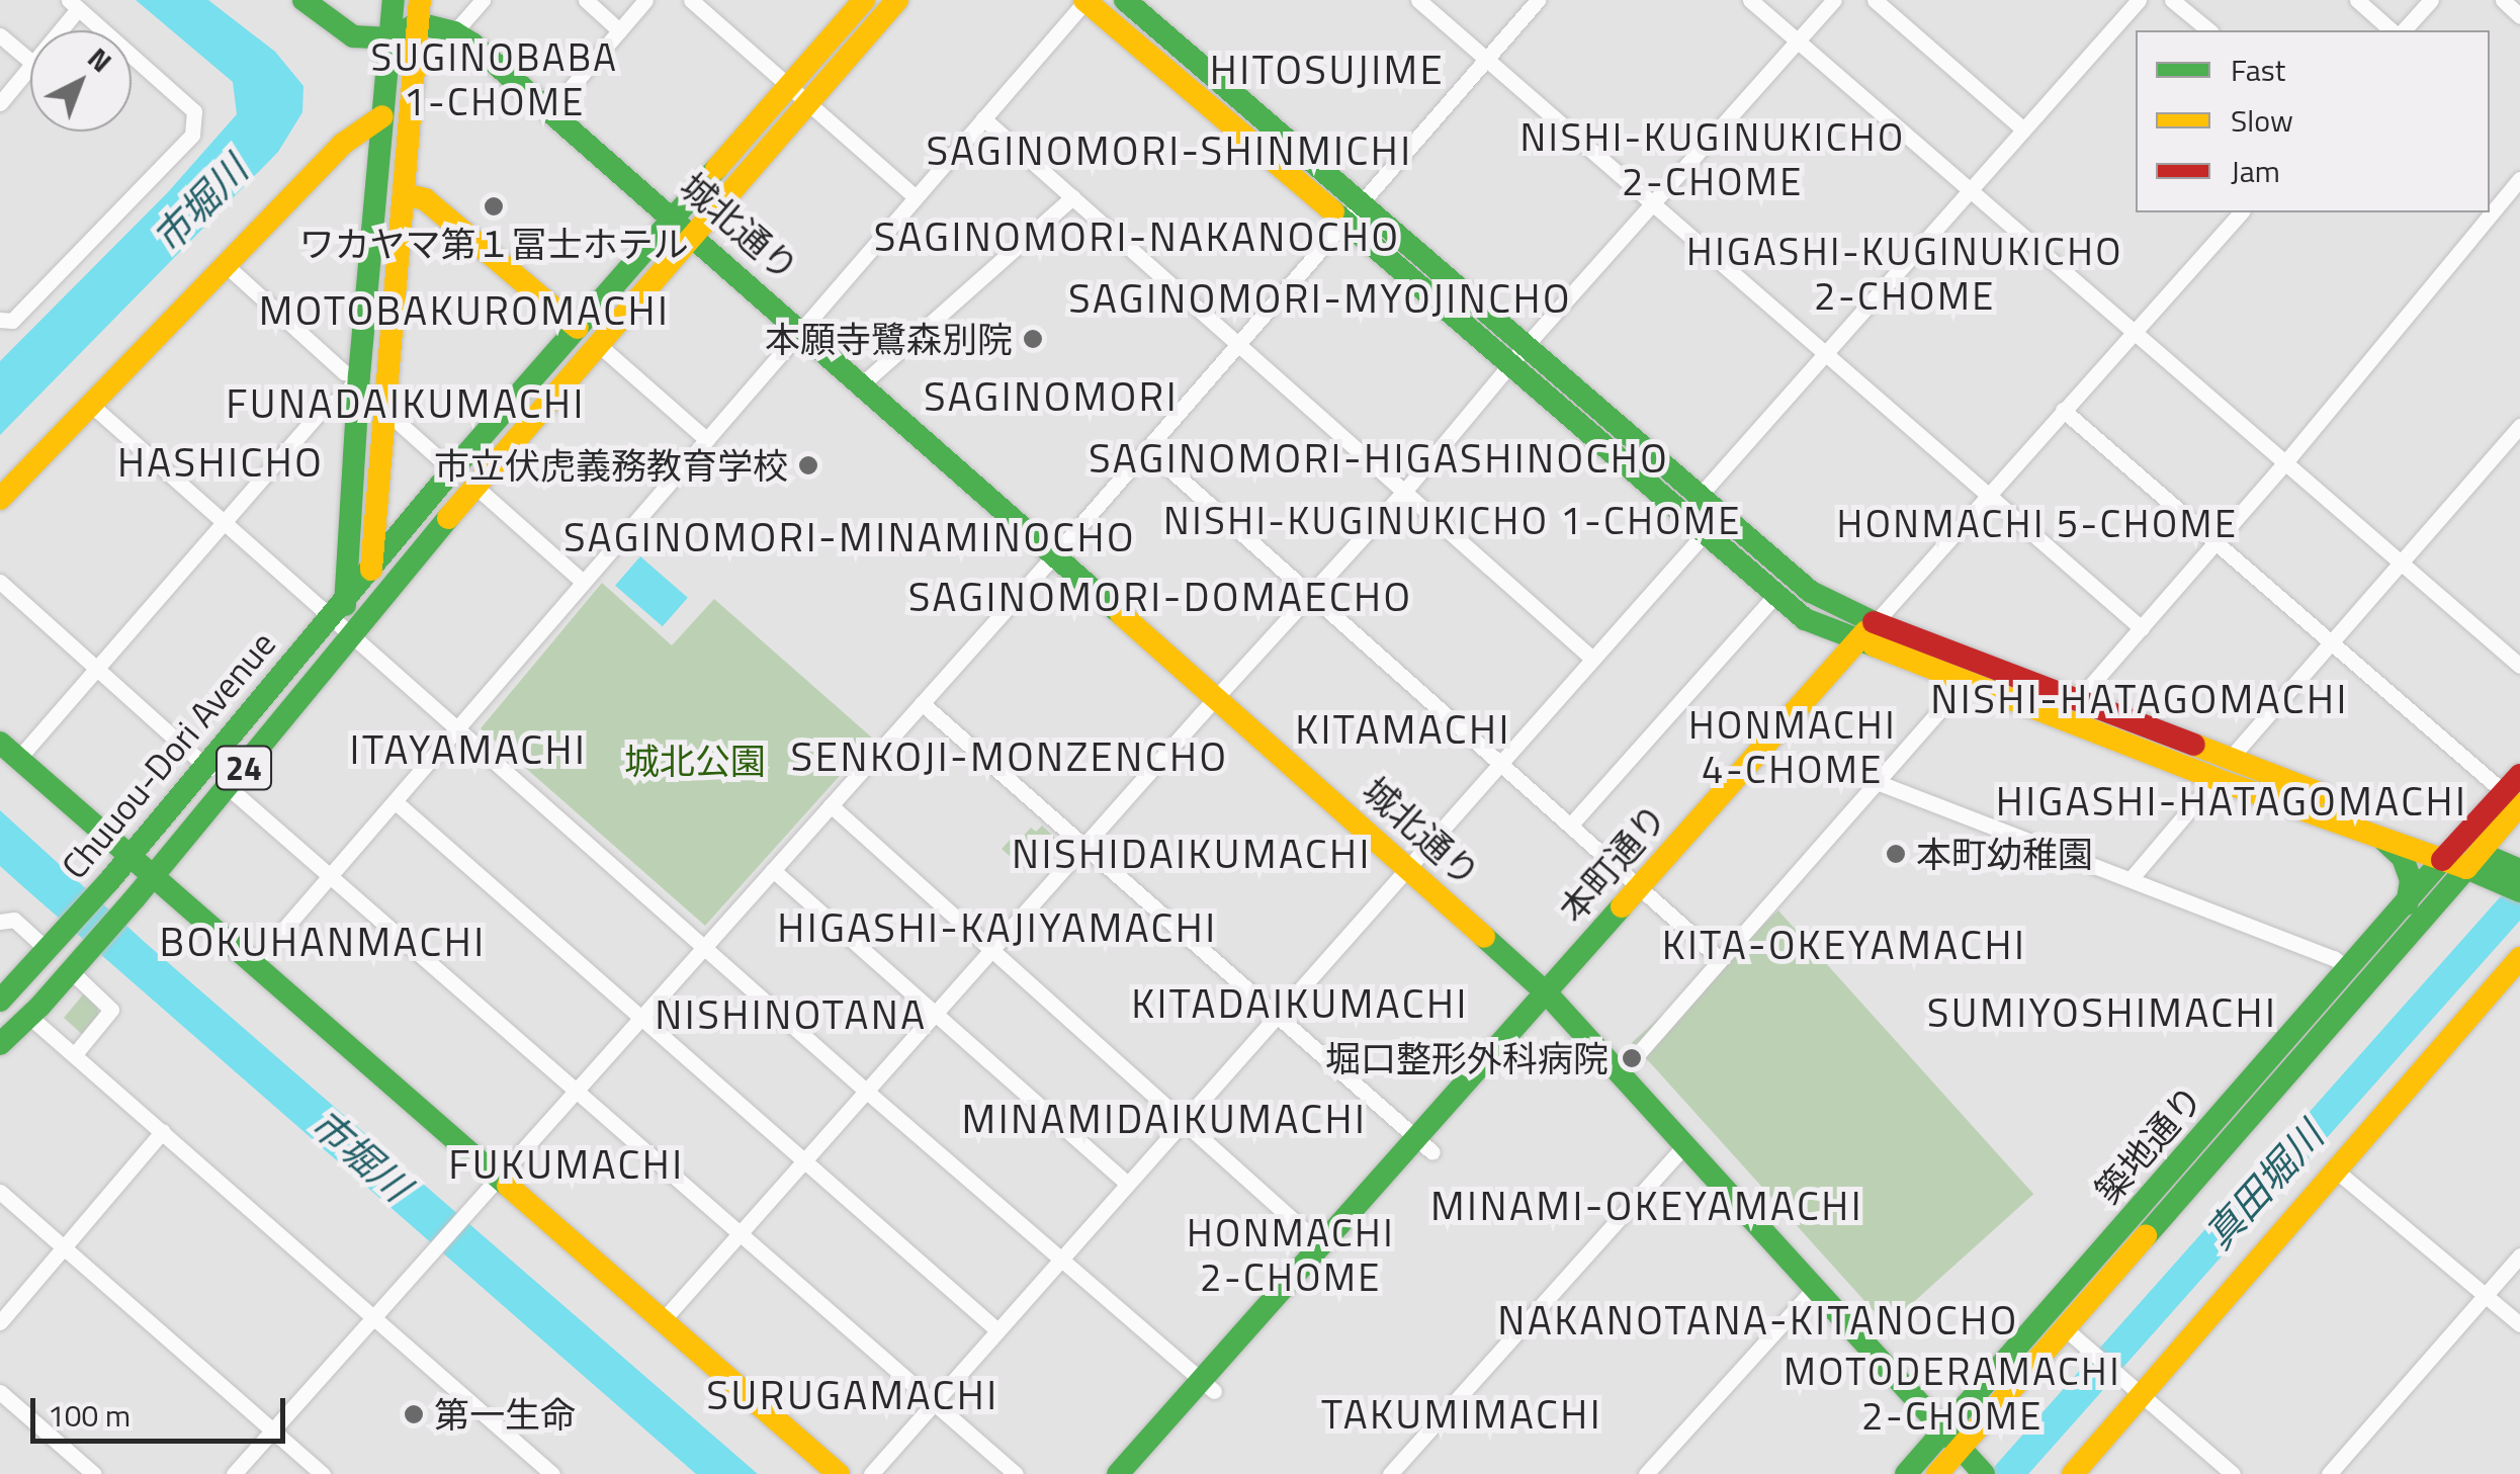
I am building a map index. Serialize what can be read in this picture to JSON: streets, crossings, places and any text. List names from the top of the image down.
{
  "streets": {
    "main road": [
      "城北通り",
      "Chuuou-Dori Avenue",
      "24",
      "本町通り",
      "築地通り"
    ]
  },
  "crossings": [
    ["城北通り", "Chuuou-Dori Avenue"],
    ["城北通り", "本町通り"],
    ["城北通り", "築地通り"]
  ],
  "districts": [
    "SUGINOBABA 1-CHOME",
    "HITOSUJIME",
    "NISHI-KUGINUKICHO 2-CHOME",
    "SAGINOMORI-SHINMICHI",
    "SAGINOMORI-NAKANOCHO",
    "HIGASHI-KUGINUKICHO 2-CHOME",
    "SAGINOMORI-MYOJINCHO",
    "MOTOBAKUROMACHI",
    "SAGINOMORI",
    "FUNADAIKUMACHI",
    "SAGINOMORI-HIGASHINOCHO",
    "HASHICHO",
    "NISHI-KUGINUKICHO 1-CHOME",
    "HONMACHI 5-CHOME",
    "SAGINOMORI-MINAMINOCHO",
    "SAGINOMORI-DOMAECHO",
    "NISHI-HATAGOMACHI",
    "HONMACHI 4-CHOME",
    "KITAMACHI",
    "ITAYAMACHI",
    "SENKOJI-MONZENCHO",
    "HIGASHI-HATAGOMACHI",
    "NISHIDAIKUMACHI",
    "HIGASHI-KAJIYAMACHI",
    "BOKUHANMACHI",
    "KITA-OKEYAMACHI",
    "KITADAIKUMACHI",
    "SUMIYOSHIMACHI",
    "NISHINOTANA",
    "MINAMIDAIKUMACHI",
    "FUKUMACHI",
    "MINAMI-OKEYAMACHI",
    "HONMACHI 2-CHOME",
    "NAKANOTANA-KITANOCHO",
    "MOTODERAMACHI 2-CHOME",
    "SURUGAMACHI",
    "TAKUMIMACHI"
  ],
  "water": ["市堀川", "真田堀川"],
  "parks": ["城北公園"],
  "places": [
    "ワカヤマ第１冨士ホテル",
    "本願寺鷺森別院",
    "市立伏虎義務教育学校",
    "本町幼稚園",
    "堀口整形外科病院",
    "第一生命"
  ],
  "legend": ["Fast", "Slow", "Jam"],
  "scale_bar": "100 m",
  "north": "top right"
}
